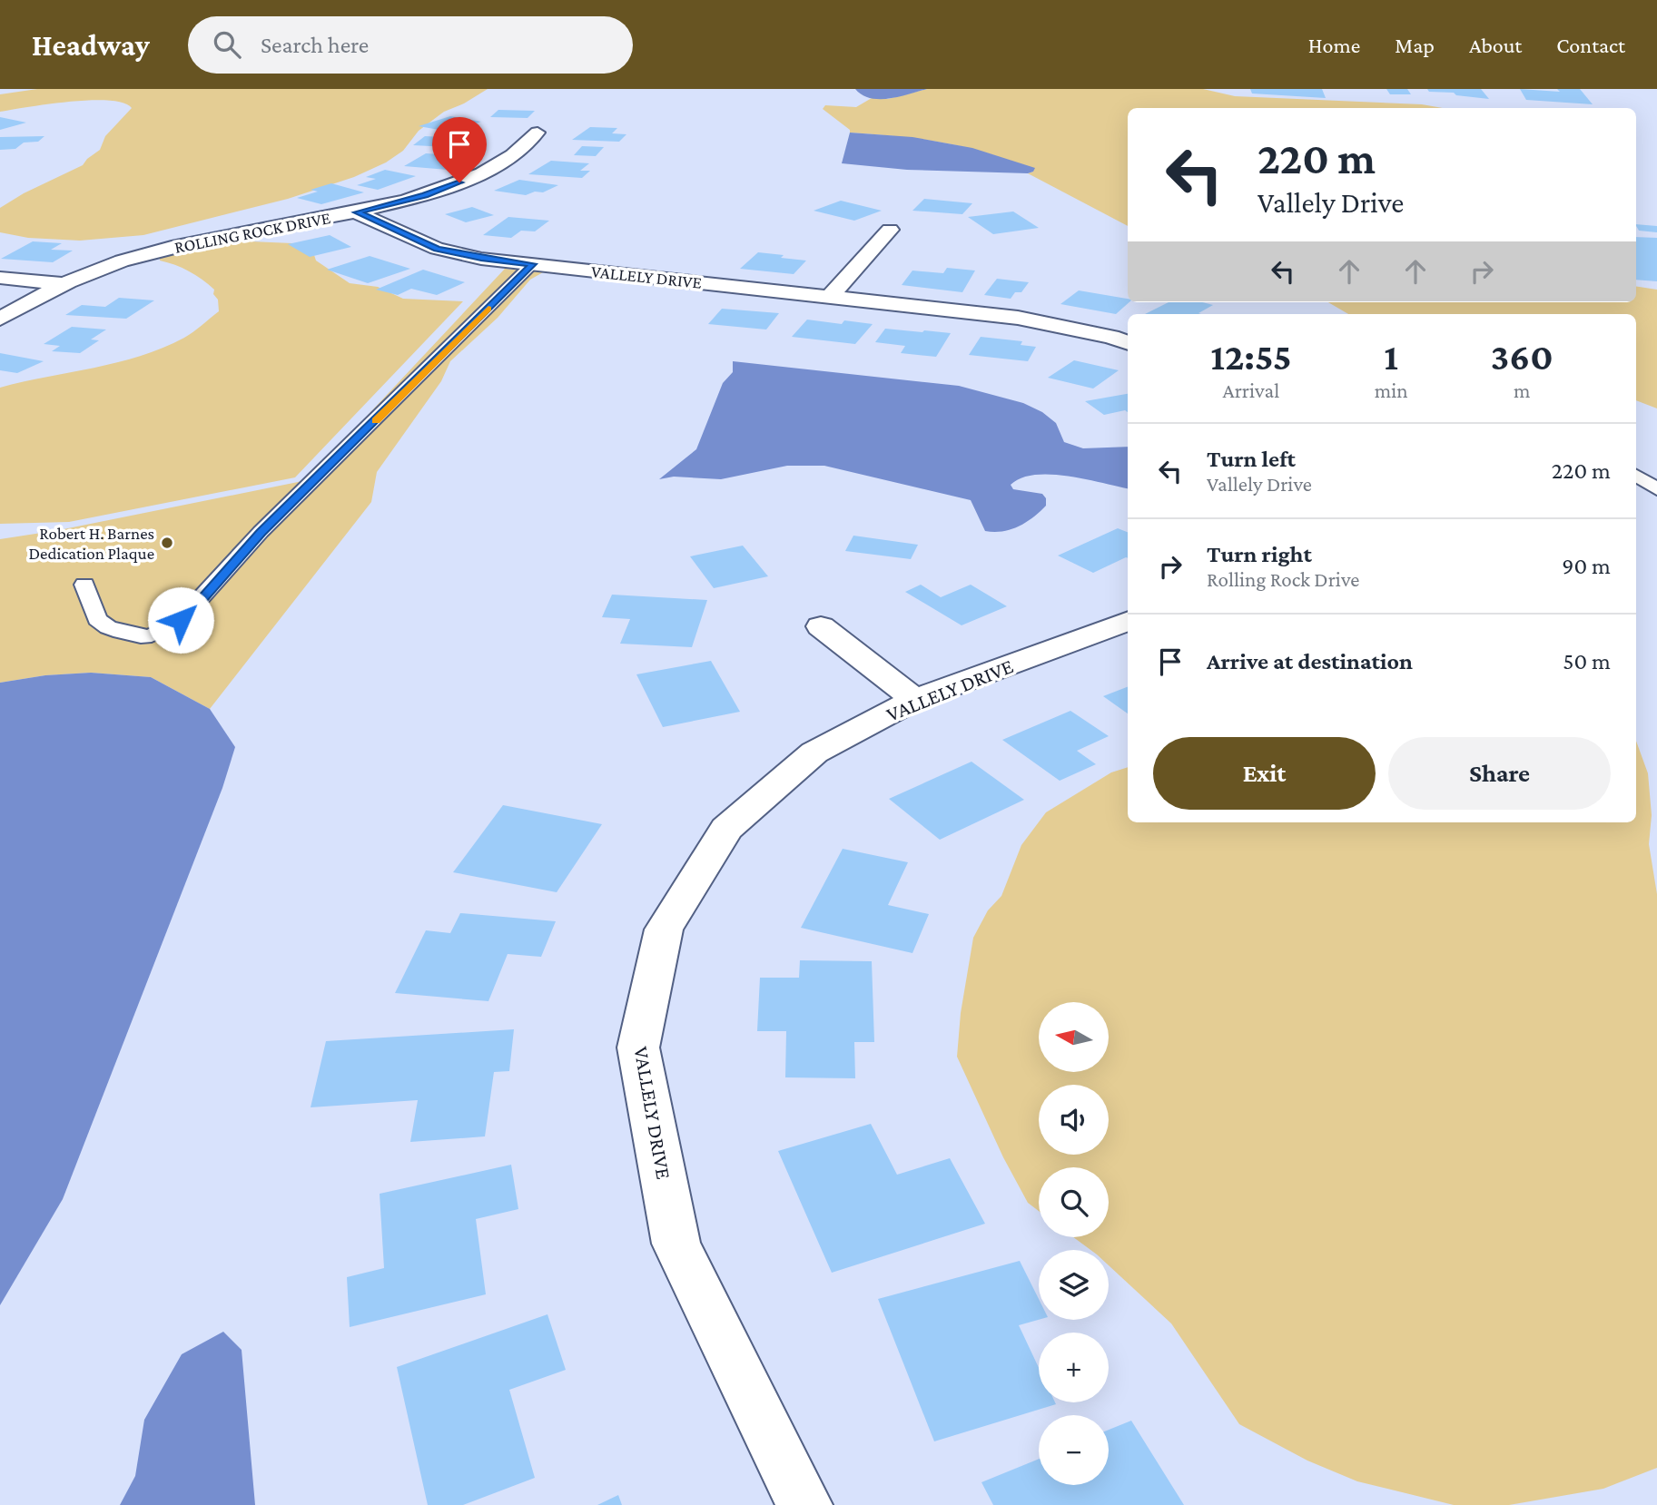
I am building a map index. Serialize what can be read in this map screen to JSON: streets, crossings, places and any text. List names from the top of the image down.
{
  "streets": {
    "street": ["ROLLING ROCK DRIVE", "VALLELY DRIVE"]
  },
  "crossings": [
    ["ROLLING ROCK DRIVE", "VALLELY DRIVE"]
  ],
  "places": ["Robert H. Barnes Dedication Plaque"],
  "north": "left",
  "page": {
    "header": "Headway",
    "search": "Search here",
    "nav": [
      "Home",
      "Map",
      "About",
      "Contact"
    ],
    "turn": ["220 m", "Vallely Drive"],
    "eta": [
      "12:55",
      "Arrival",
      "1",
      "min",
      "360",
      "m"
    ],
    "list": [
      {
        "name": "Turn left",
        "note": "Vallely Drive",
        "value": "220 m"
      },
      {
        "name": "Turn right",
        "note": "Rolling Rock Drive",
        "value": "90 m"
      },
      {
        "name": "Arrive at destination",
        "value": "50 m"
      }
    ],
    "buttons": ["Exit", "Share"],
    "map_buttons": ["+", "−"]
  }
}
